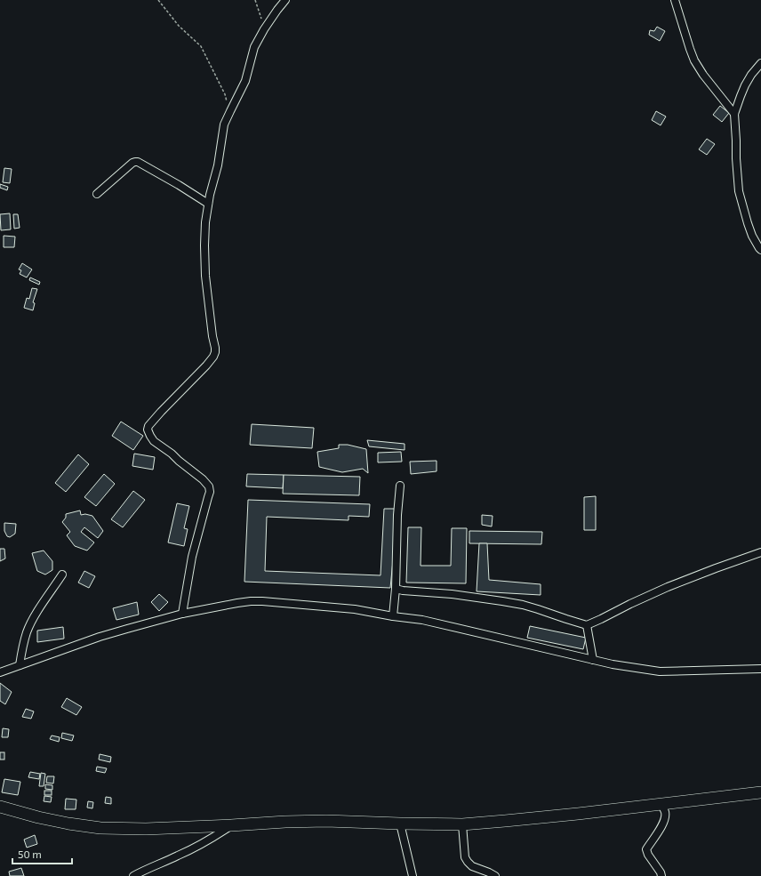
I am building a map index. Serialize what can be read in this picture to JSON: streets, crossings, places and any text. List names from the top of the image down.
{
  "scale_bar": "50 m"
}
